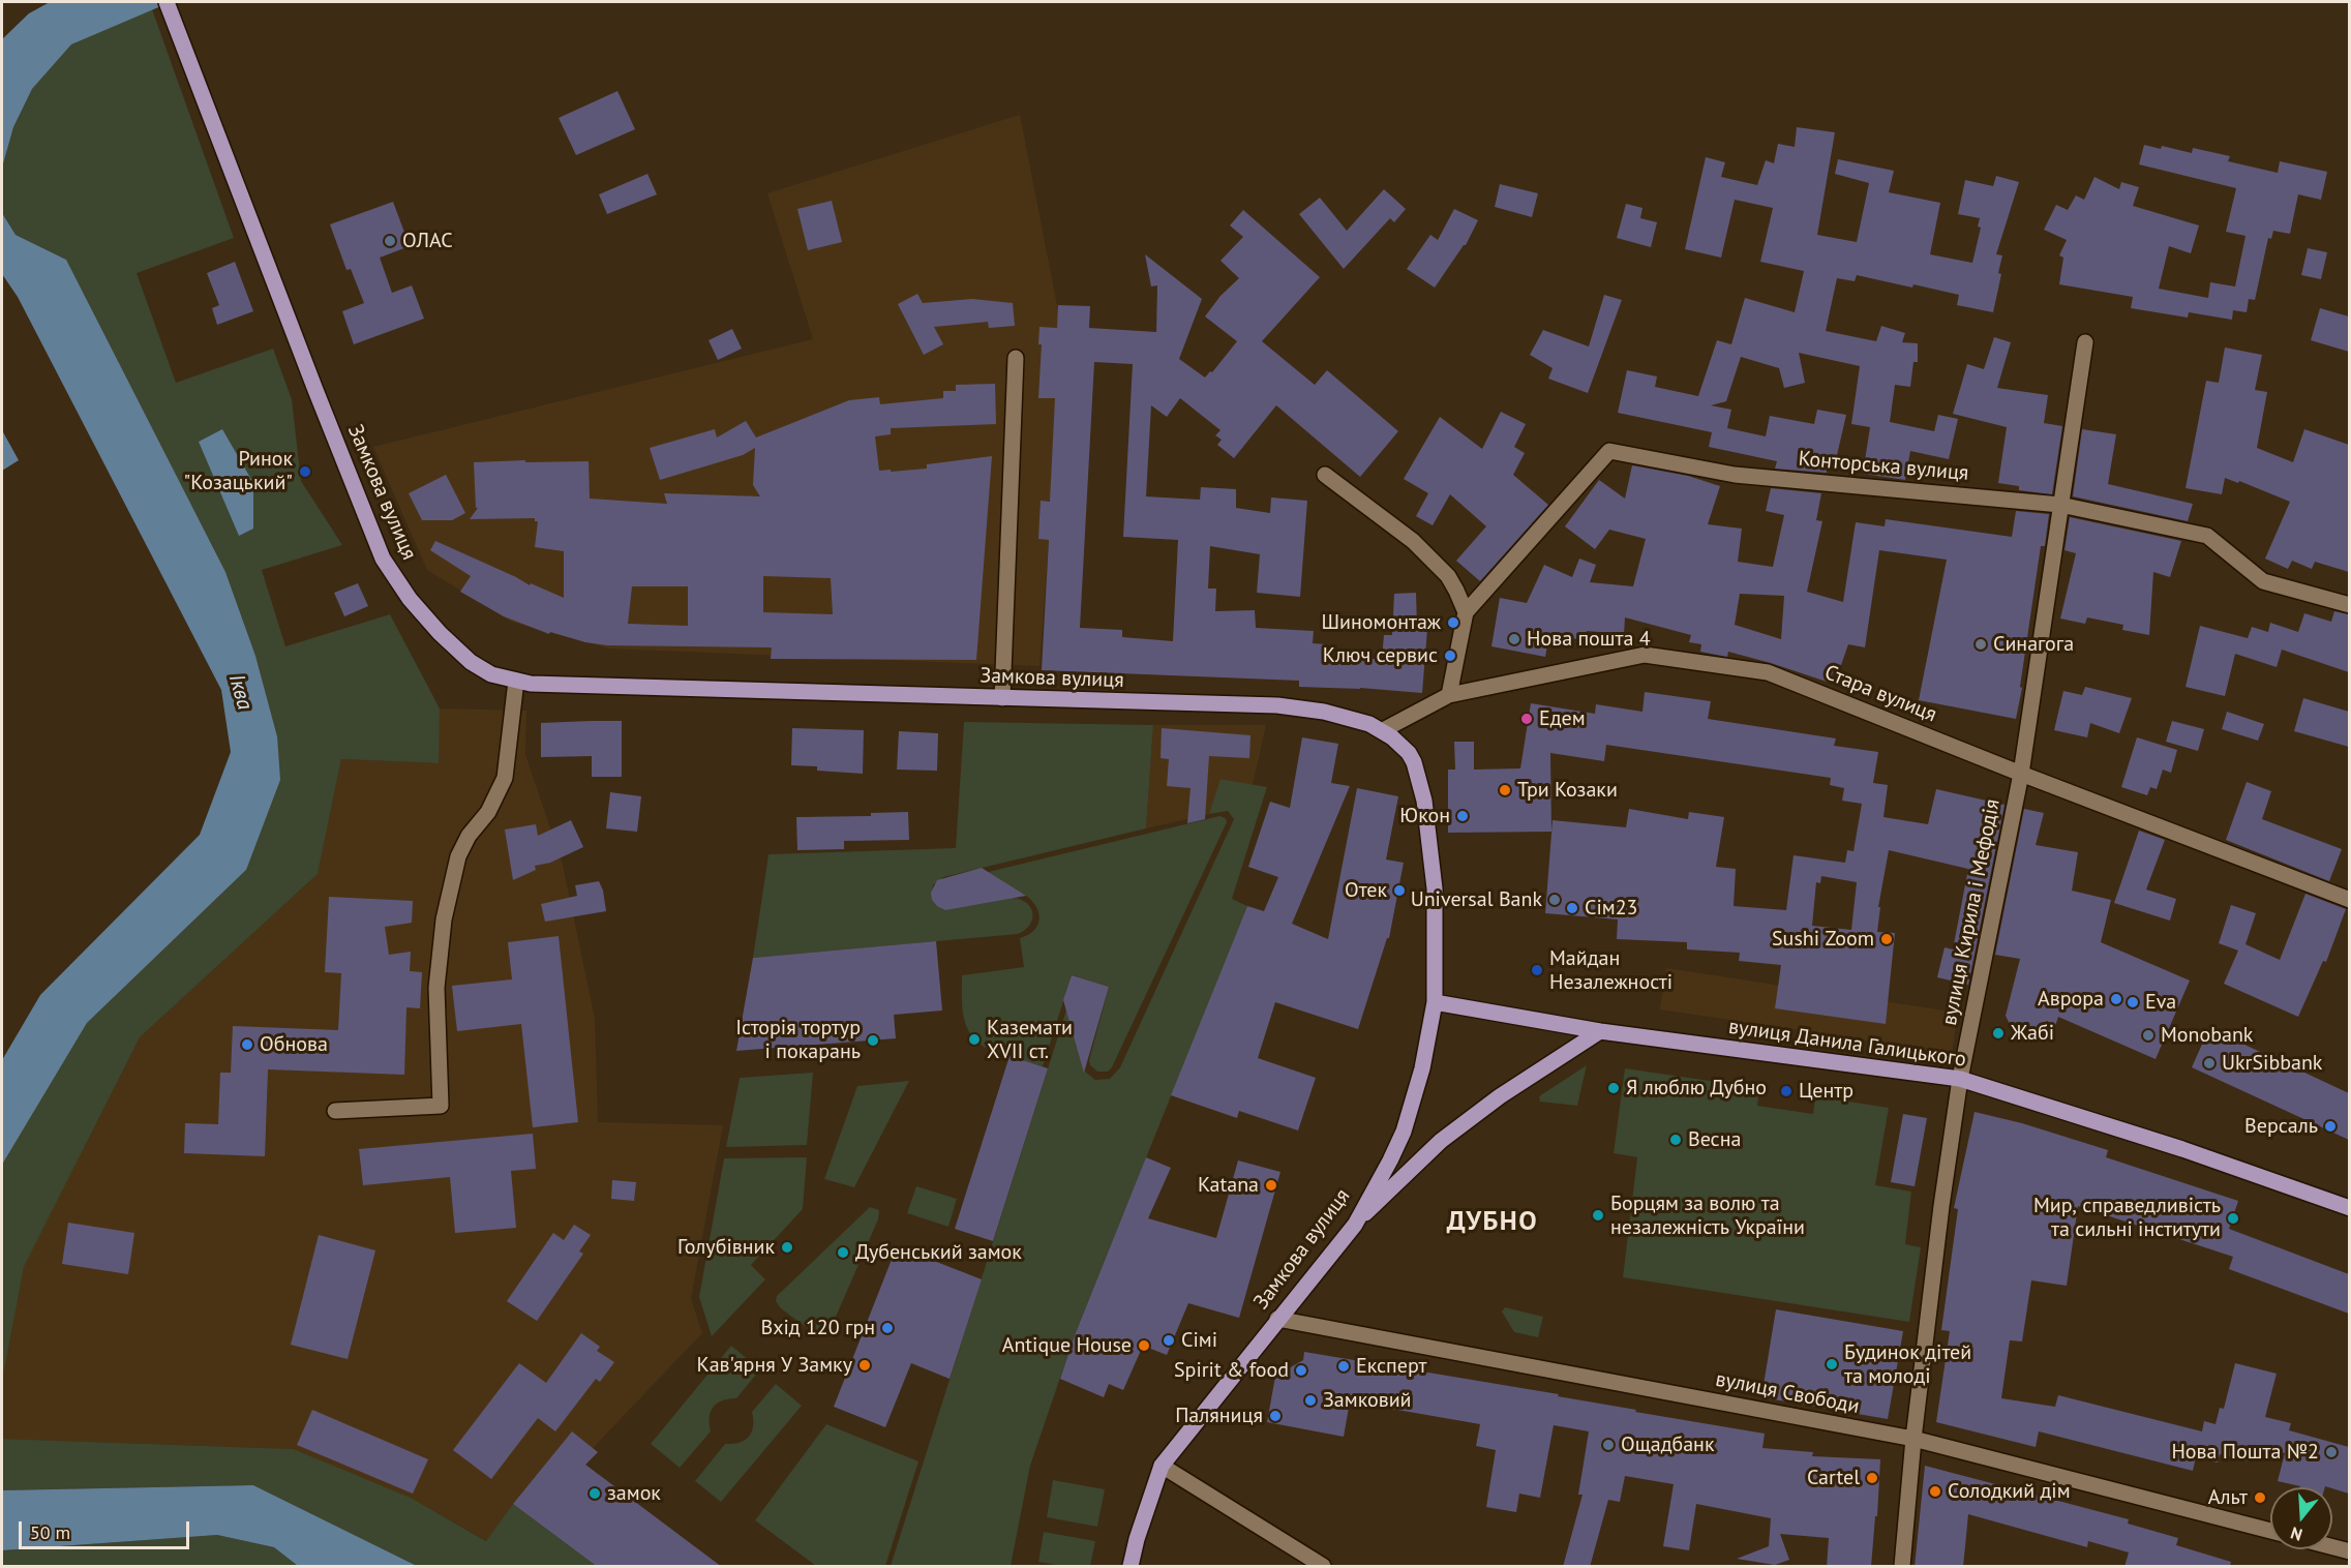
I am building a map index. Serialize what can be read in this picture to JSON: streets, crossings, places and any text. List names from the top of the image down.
{
  "streets": {
    "main road": ["Замкова вулиця", "вулиця Данила Галицького"],
    "street": [
      "Конторська вулиця",
      "Стара вулиця",
      "вулиця Кирила і Мефодія",
      "вулиця Свободи"
    ]
  },
  "crossings": [
    ["Конторська вулиця", "вулиця Кирила і Мефодія"],
    ["Замкова вулиця", "Стара вулиця"],
    ["Замкова вулиця", "вулиця Данила Галицького"],
    ["Замкова вулиця", "вулиця Свободи"],
    ["Стара вулиця", "вулиця Кирила і Мефодія"],
    ["вулиця Кирила і Мефодія", "вулиця Данила Галицького"],
    ["вулиця Кирила і Мефодія", "вулиця Свободи"]
  ],
  "districts": ["ДУБНО"],
  "water": ["Іква"],
  "places": [
    "ОЛАС",
    "Ринок \"Козацький\"",
    "Шиномонтаж",
    "Нова пошта 4",
    "Синагога",
    "Ключ сервис",
    "Едем",
    "Три Козаки",
    "Юкон",
    "Отек",
    "Universal Bank",
    "Сім23",
    "Sushi Zoom",
    "Майдан Незалежності",
    "Аврора",
    "Eva",
    "Жабі",
    "Monobank",
    "Каземати XVII ст.",
    "Історія тортур і покарань",
    "Обнова",
    "UkrSibbank",
    "Я люблю Дубно",
    "Центр",
    "Версаль",
    "Весна",
    "Katana",
    "Борцям за волю та незалежність України",
    "Мир, справедливість та сильні інститути",
    "Голубівник",
    "Дубенський замок",
    "Вхід 120 грн",
    "Сімі",
    "Antique House",
    "Будинок дітей та молоді",
    "Кав'ярня У Замку",
    "Експерт",
    "Spirit & food",
    "Замковий",
    "Паляниця",
    "Ощадбанк",
    "Нова Пошта №2",
    "Cartel",
    "Солодкий дім",
    "замок",
    "Альт"
  ],
  "scale_bar": "50 m",
  "north": "bottom"
}
